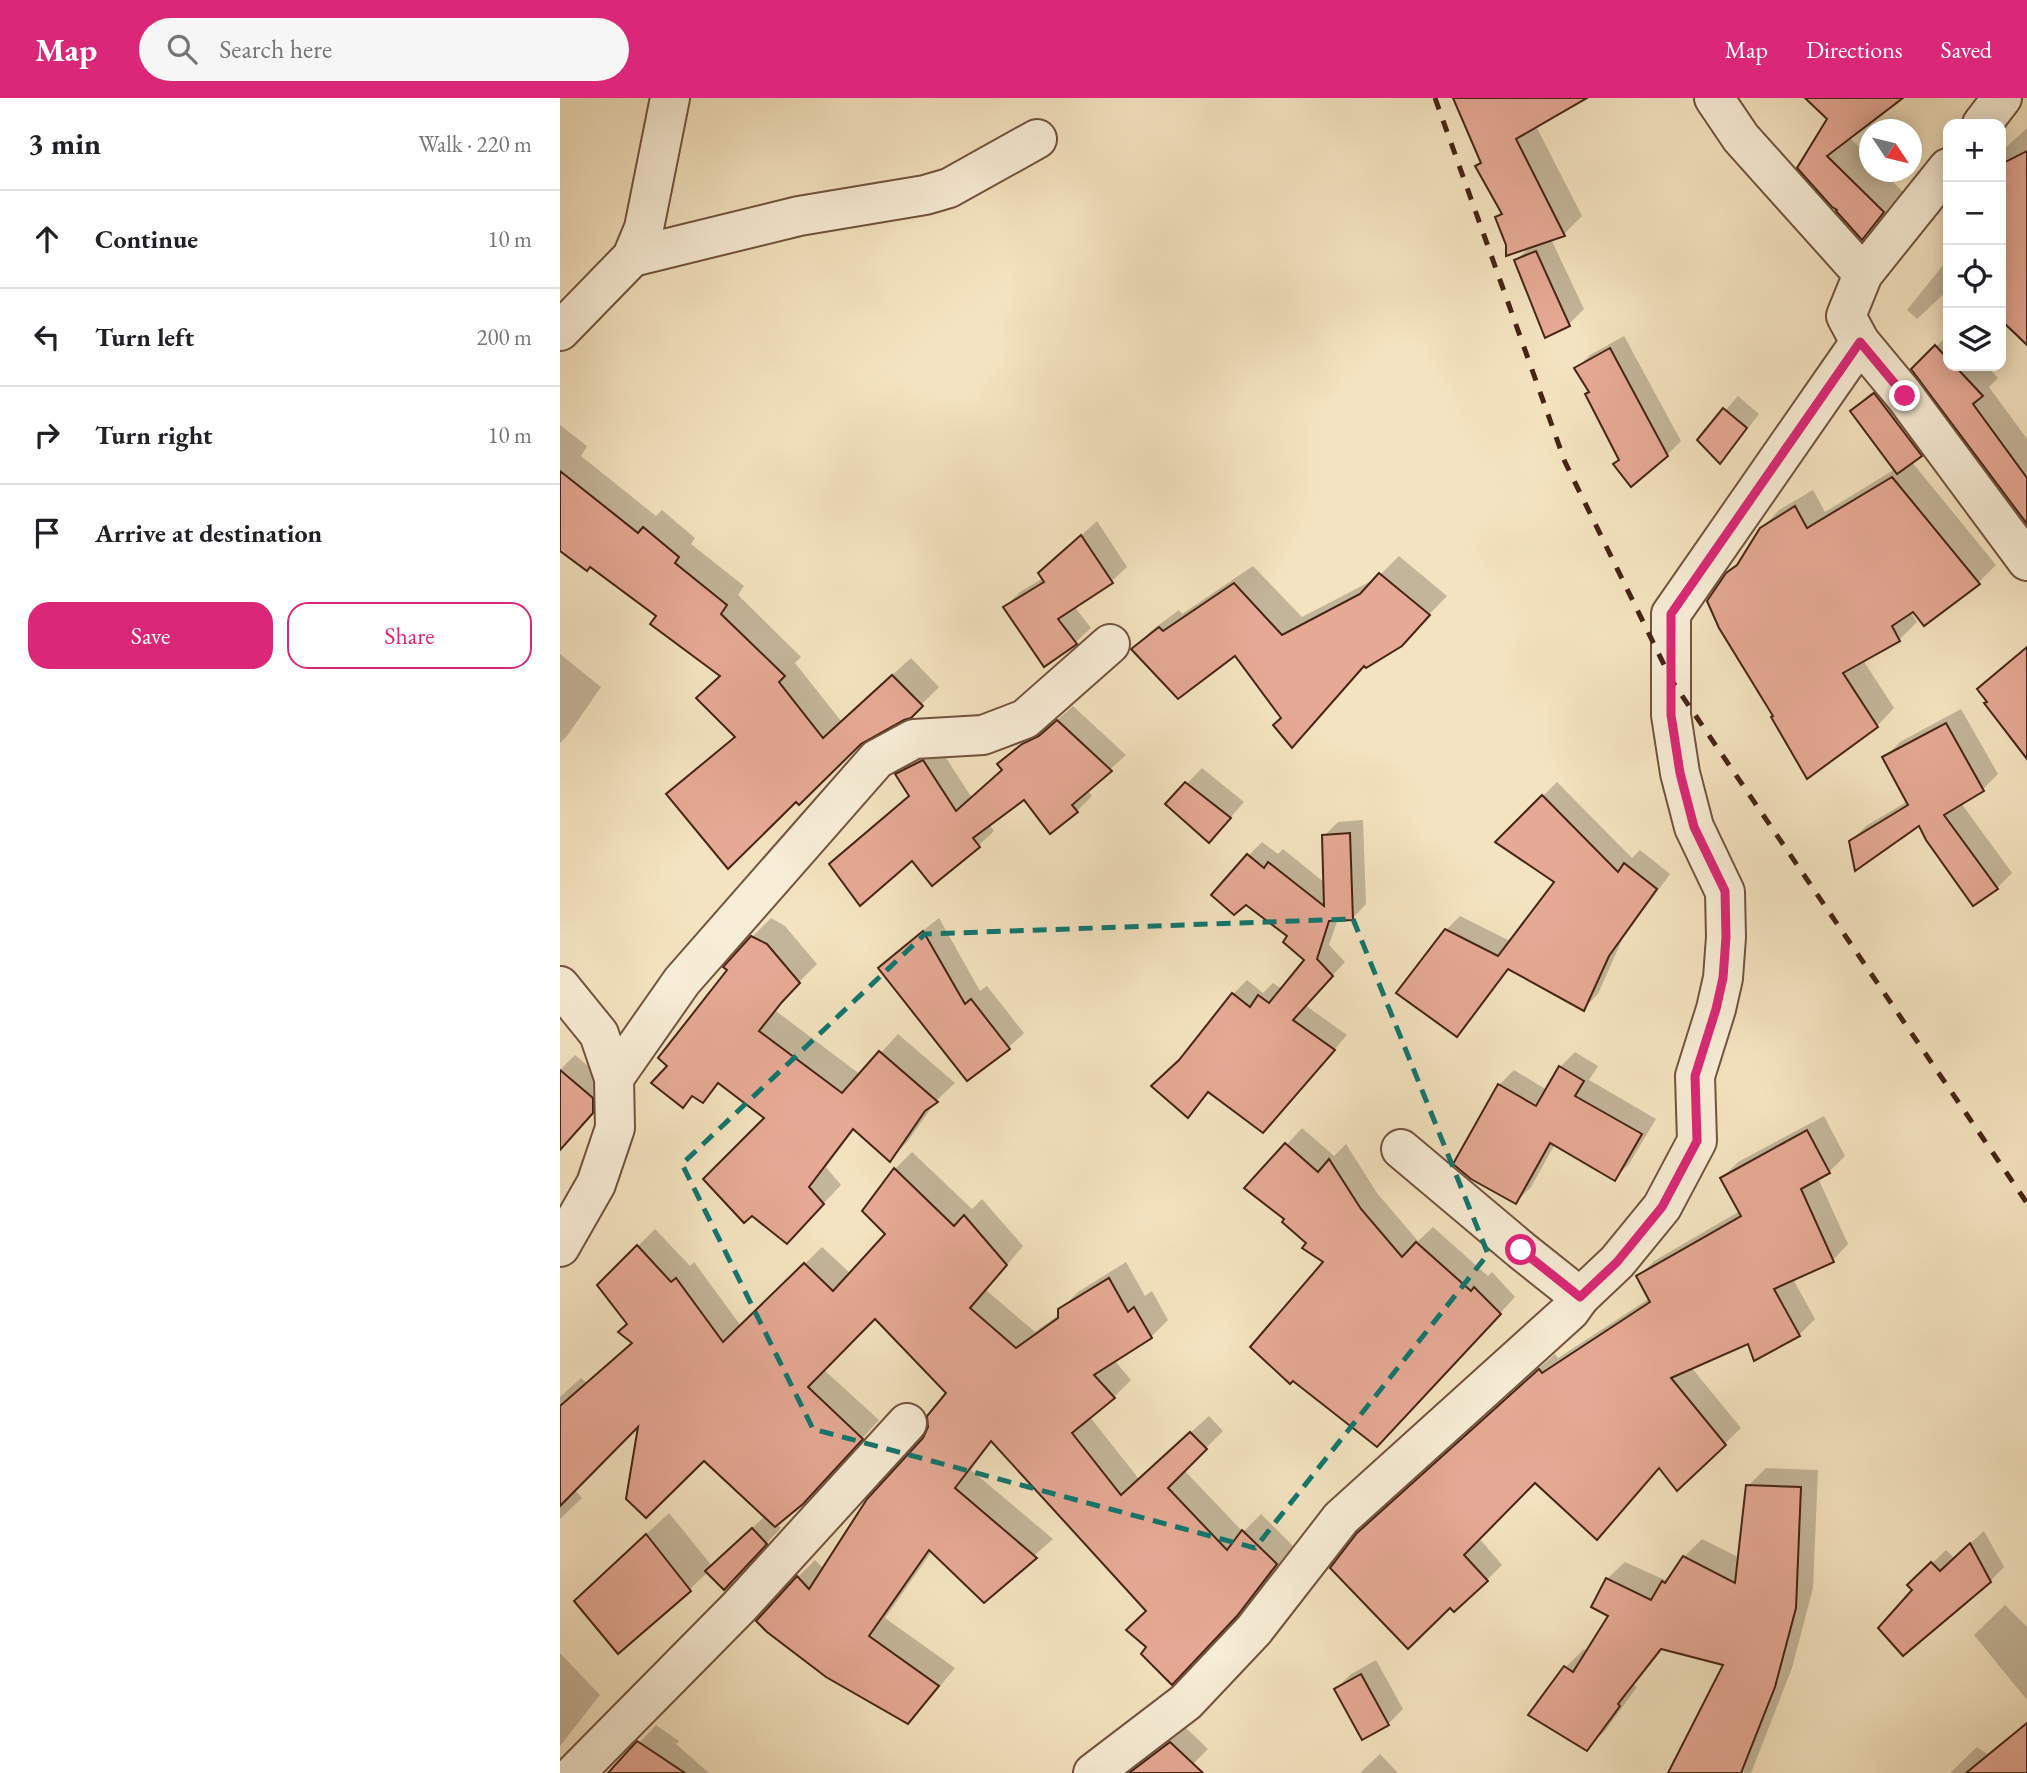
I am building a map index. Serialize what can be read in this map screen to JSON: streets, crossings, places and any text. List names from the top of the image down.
{
  "north": "bottom right",
  "page": {
    "header": "Map",
    "search": "Search here",
    "nav": ["Map", "Directions", "Saved"],
    "heading": ["3 min", "Walk · 220 m"],
    "map_buttons": ["+", "−"],
    "list": [
      ["Continue", "10 m"],
      ["Turn left", "200 m"],
      ["Turn right", "10 m"],
      "Arrive at destination"
    ],
    "buttons": ["Save", "Share"]
  }
}
